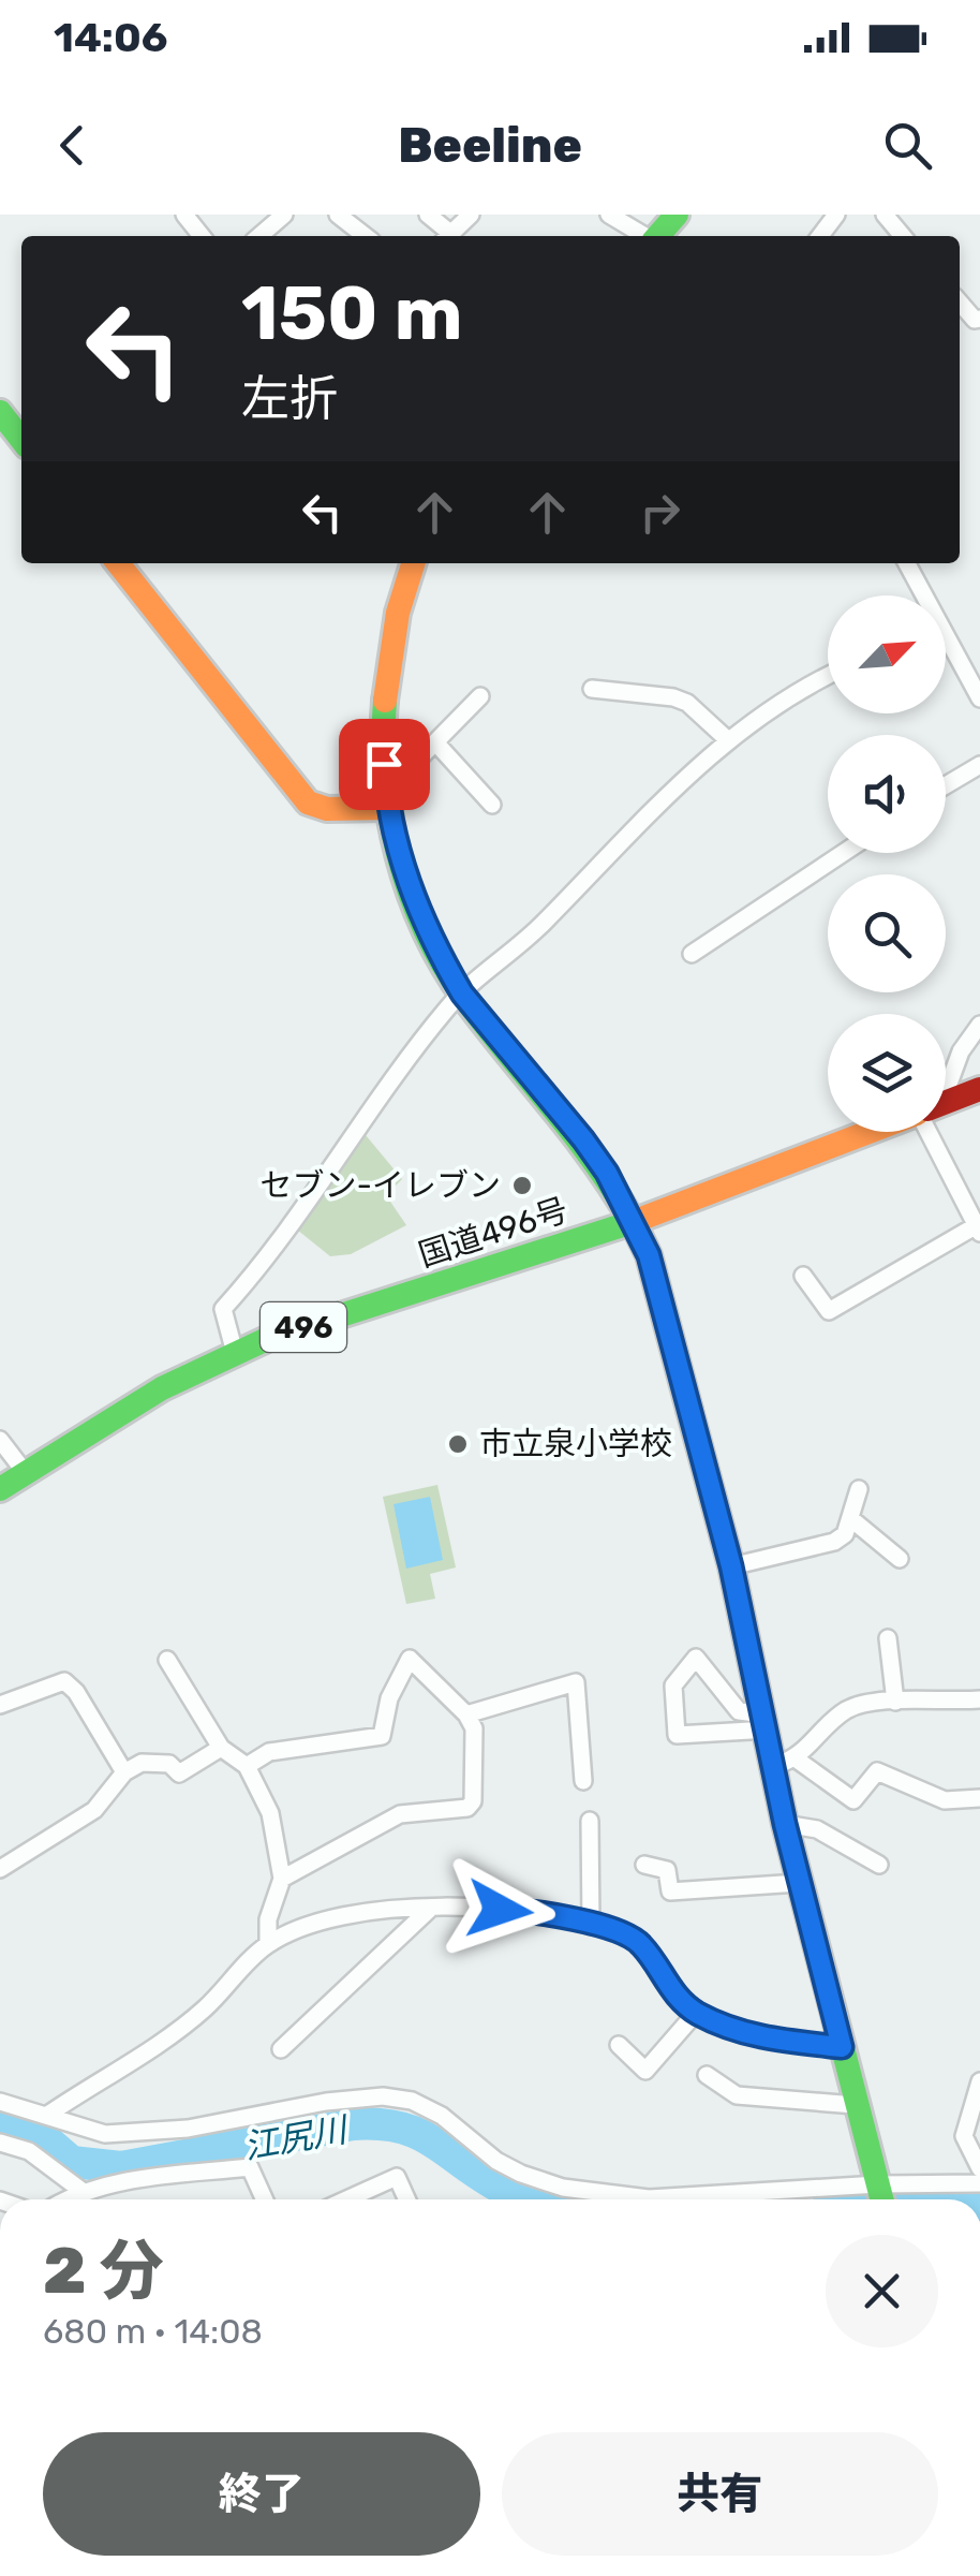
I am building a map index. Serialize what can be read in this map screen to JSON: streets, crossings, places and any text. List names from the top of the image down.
{
  "streets": {
    "main road": ["国道496号", "496"]
  },
  "water": ["江尻川"],
  "places": ["セブン-イレブン", "市立泉小学校"],
  "north": "top right",
  "page": {
    "status": "14:06",
    "header": "Beeline",
    "turn": ["150 m", "左折"],
    "heading": ["2 分", "680 m · 14:08"],
    "buttons": ["終了", "共有"]
  }
}
